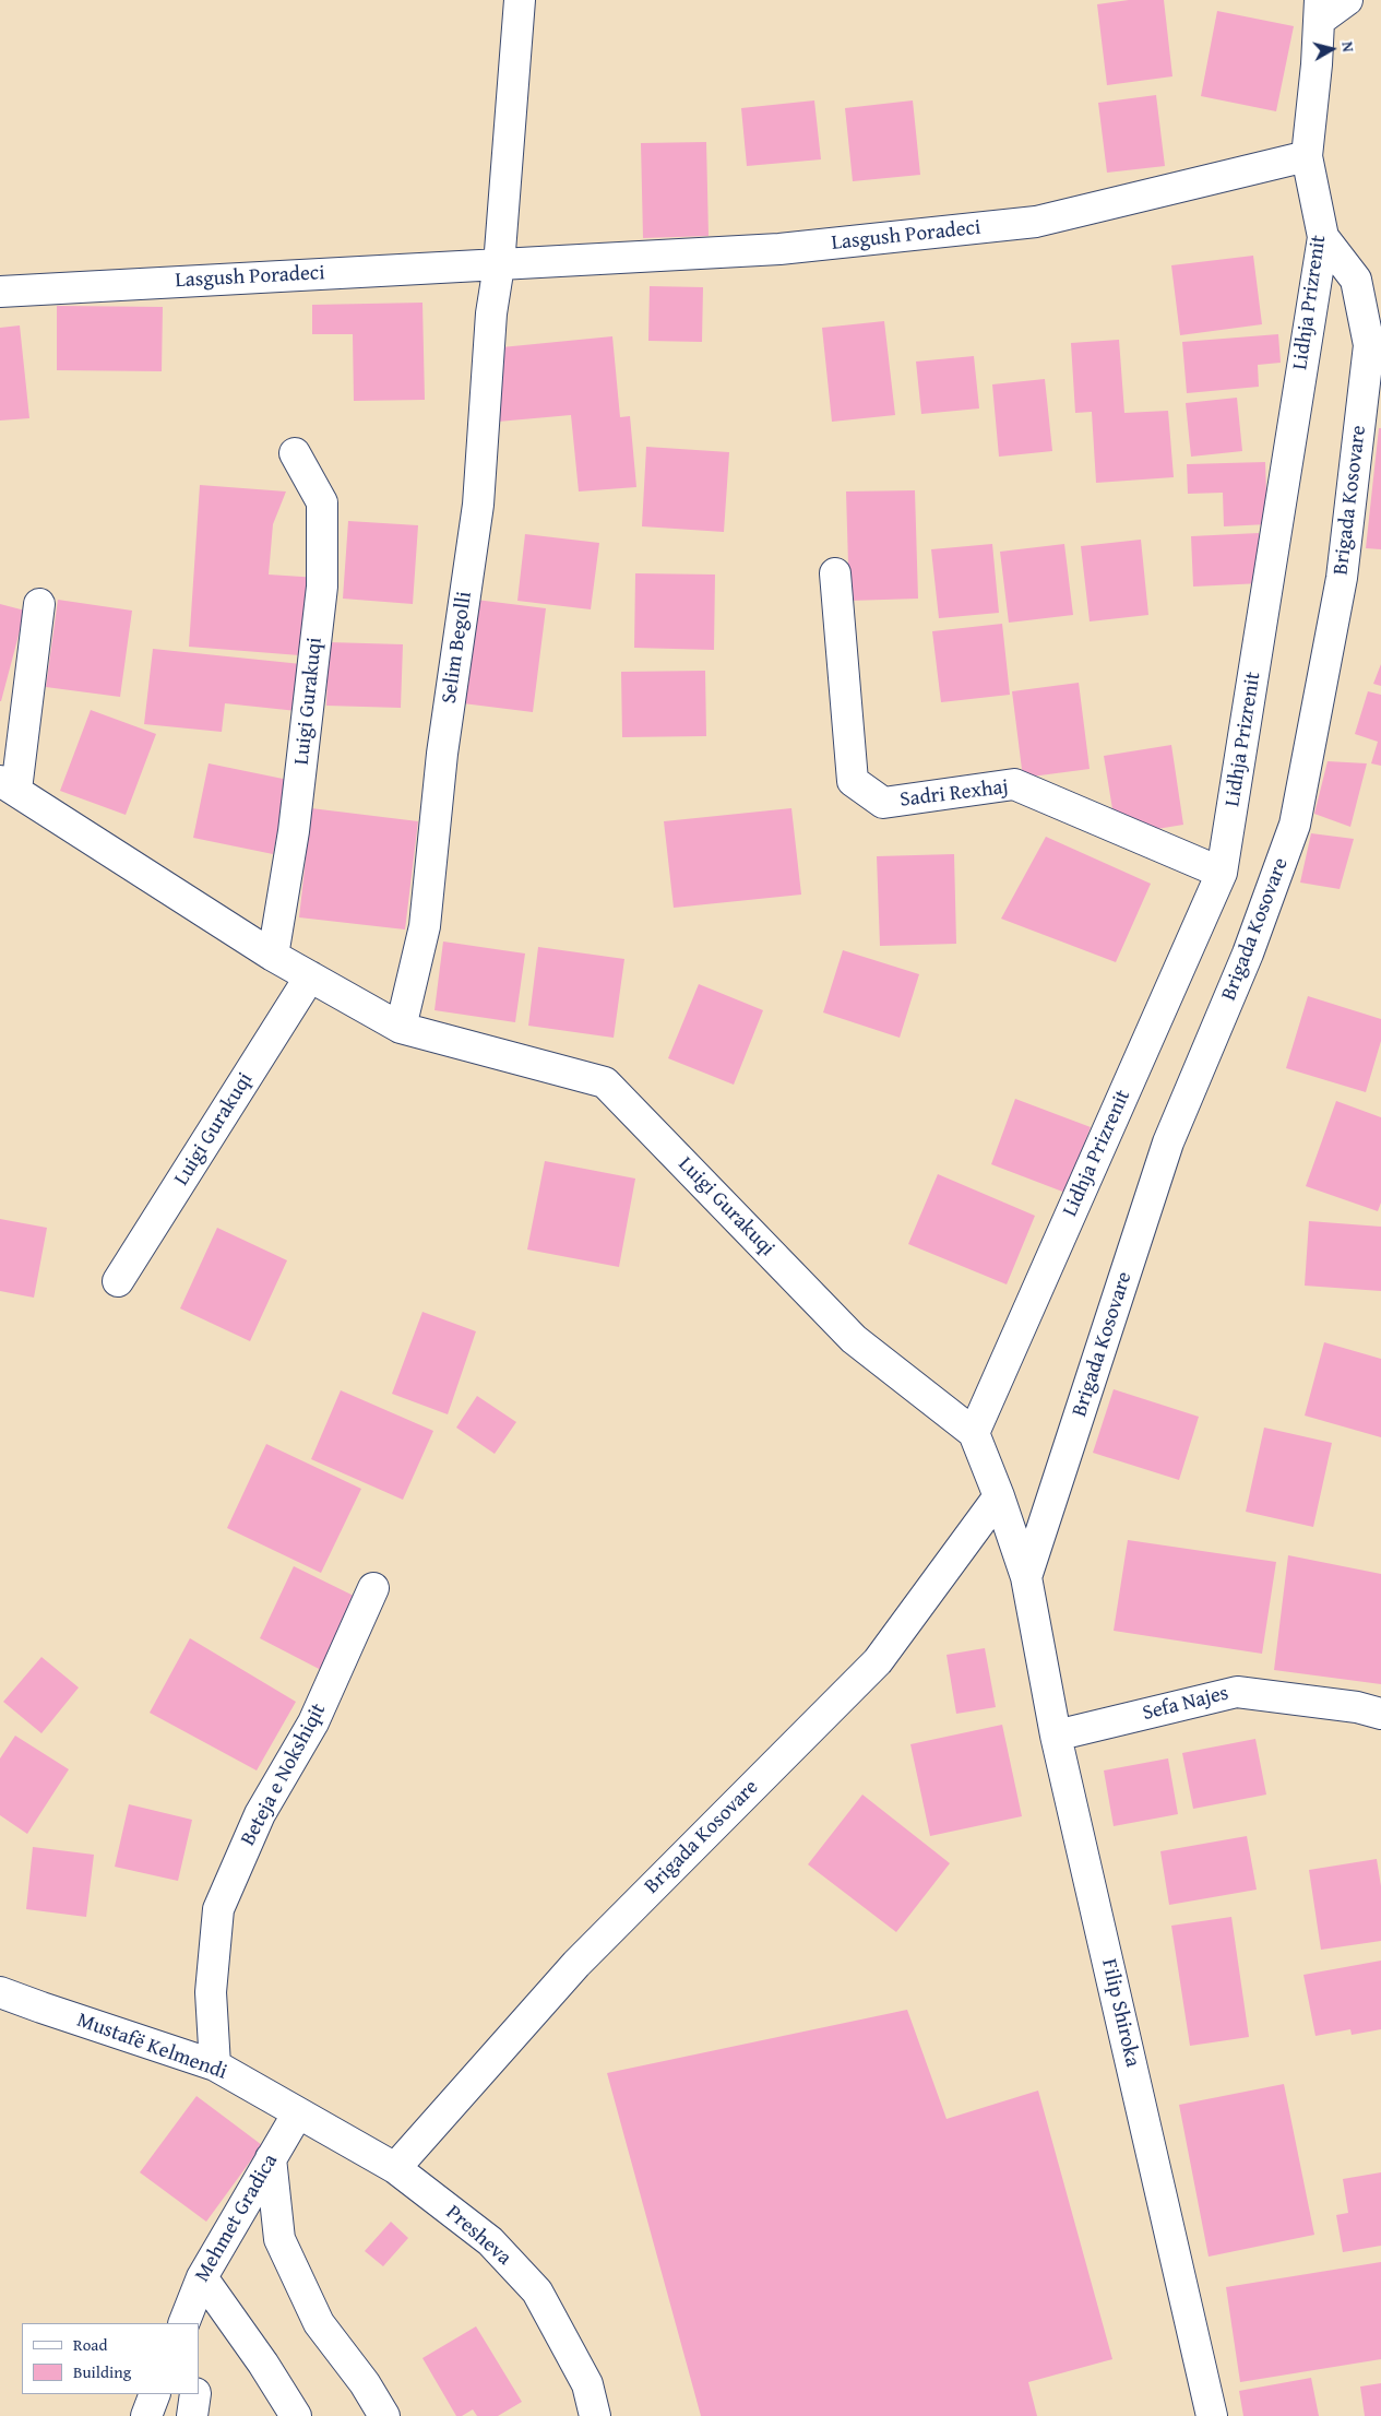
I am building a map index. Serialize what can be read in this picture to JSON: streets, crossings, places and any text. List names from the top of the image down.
{
  "streets": {
    "street": [
      "Lasgush Poradeci",
      "Lidhja Prizrenit",
      "Brigada Kosovare",
      "Selim Begolli",
      "Luigi Gurakuqi",
      "Sadri Rexhaj",
      "Sefa Najes",
      "Beteja e Nokshiqit",
      "Filip Shiroka",
      "Mustafë Kelmendi",
      "Mehmet Gradica",
      "Presheva"
    ]
  },
  "crossings": [
    ["Lasgush Poradeci", "Lidhja Prizrenit"],
    ["Lasgush Poradeci", "Selim Begolli"],
    ["Lidhja Prizrenit", "Brigada Kosovare"],
    ["Lidhja Prizrenit", "Luigi Gurakuqi"],
    ["Lidhja Prizrenit", "Sadri Rexhaj"],
    ["Brigada Kosovare", "Filip Shiroka"],
    ["Brigada Kosovare", "Presheva"],
    ["Selim Begolli", "Luigi Gurakuqi"],
    ["Sefa Najes", "Filip Shiroka"],
    ["Beteja e Nokshiqit", "Mustafë Kelmendi"],
    ["Mustafë Kelmendi", "Mehmet Gradica"],
    ["Mustafë Kelmendi", "Presheva"],
    ["Mehmet Gradica", "Presheva"]
  ],
  "legend": ["Road", "Building"],
  "north": "right"
}
